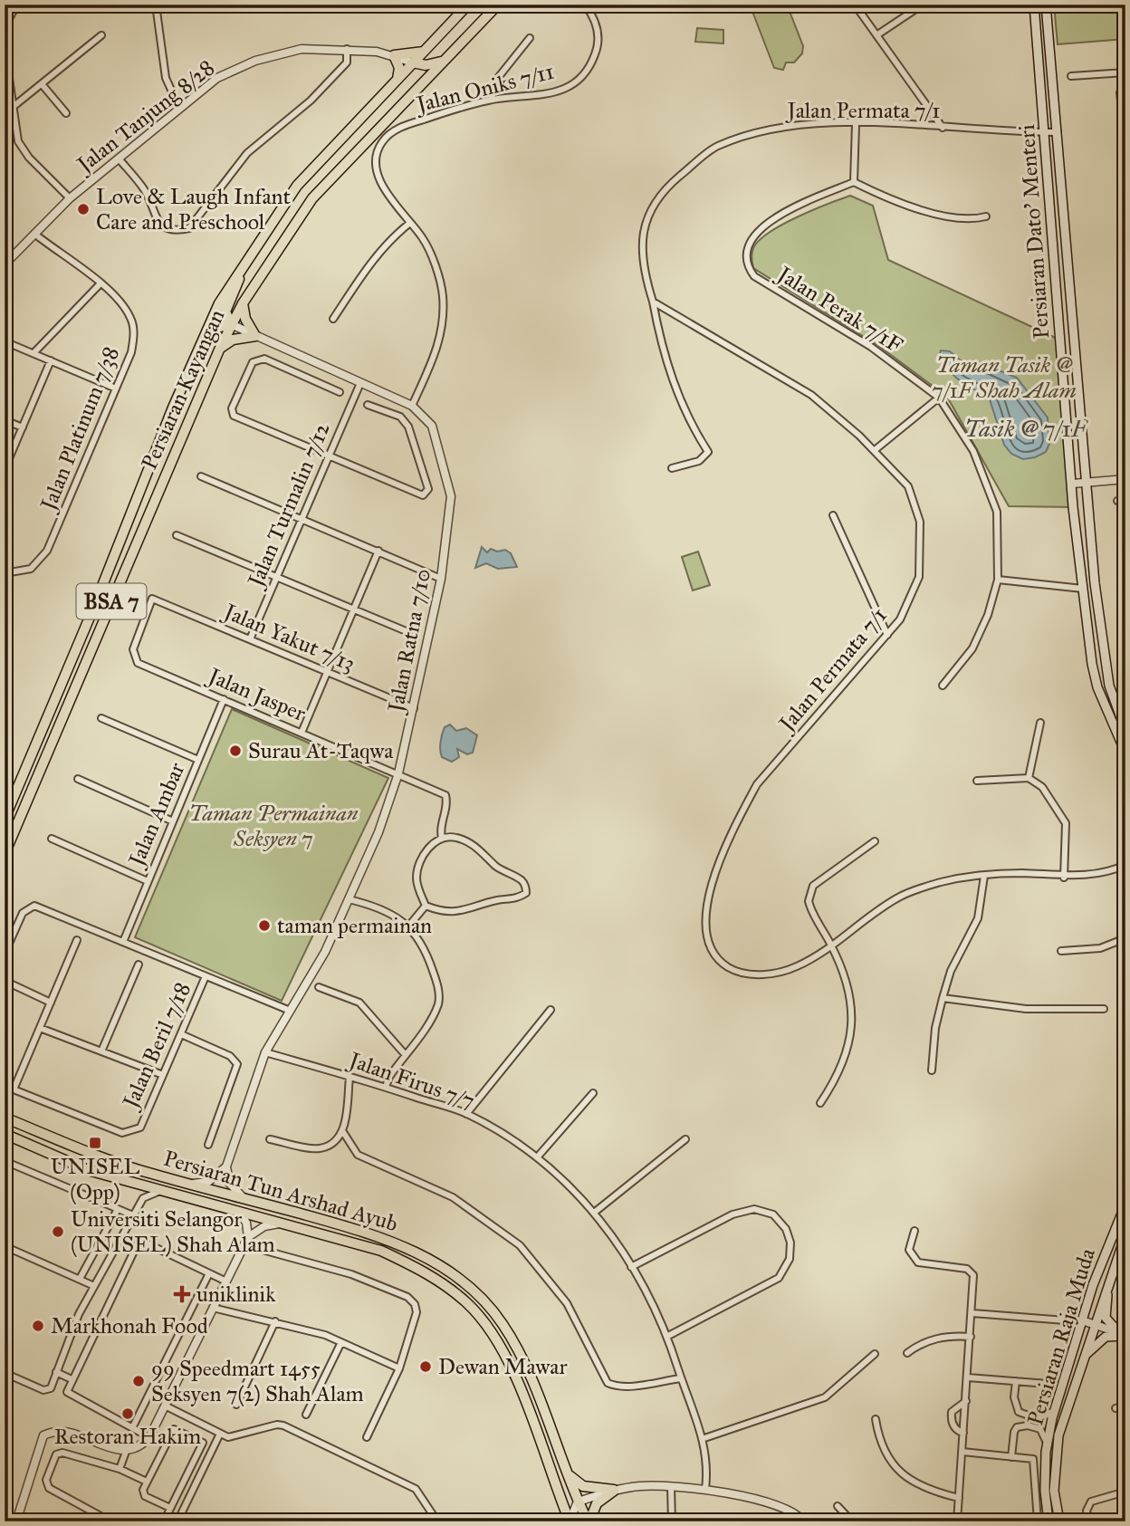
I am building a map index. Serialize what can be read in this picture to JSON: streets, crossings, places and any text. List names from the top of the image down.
{
  "streets": {
    "main road": [
      "Persiaran Dato' Menteri",
      "Persiaran Kayangan",
      "BSA 7",
      "Persiaran Tun Arshad Ayub",
      "Persiaran Raja Muda"
    ],
    "street": [
      "Jalan Oniks 7/11",
      "Jalan Permata 7/1",
      "Jalan Tanjung 8/28",
      "Jalan Perak 7/1F",
      "Jalan Platinum 7/38",
      "Jalan Turmalin 7/12",
      "Jalan Yakut 7/13",
      "Jalan Ratna 7/10",
      "Jalan Jasper",
      "Jalan Ambar",
      "Jalan Beril 7/18",
      "Jalan Firus 7/7"
    ]
  },
  "crossings": [
    ["Jalan Oniks 7/11", "Jalan Ratna 7/10"],
    ["Jalan Permata 7/1", "Persiaran Dato' Menteri"],
    ["Jalan Tanjung 8/28", "Persiaran Kayangan"],
    ["Jalan Tanjung 8/28", "Jalan Platinum 7/38"],
    ["Persiaran Kayangan", "Jalan Ratna 7/10"],
    ["Jalan Turmalin 7/12", "Jalan Yakut 7/13"],
    ["Jalan Turmalin 7/12", "Jalan Ratna 7/10"],
    ["Jalan Yakut 7/13", "Jalan Ratna 7/10"],
    ["Jalan Yakut 7/13", "Jalan Jasper"],
    ["Jalan Ratna 7/10", "Jalan Jasper"],
    ["Jalan Ratna 7/10", "Jalan Firus 7/7"],
    ["Jalan Jasper", "Jalan Ambar"]
  ],
  "water": ["Tasik @ 7/1F"],
  "parks": ["Taman Tasik @ 7/1F Shah Alam", "Taman Permainan Seksyen 7"],
  "places": {
    "other": [
      "Love & Laugh Infant Care and Preschool",
      "Surau At-Taqwa",
      "taman permainan",
      "Universiti Selangor (UNISEL) Shah Alam",
      "Markhonah Food",
      "Dewan Mawar",
      "99 Speedmart 1455 Seksyen 7(2) Shah Alam",
      "Restoran Hakim"
    ],
    "transit": ["UNISEL (Opp)"],
    "health": ["uniklinik"]
  }
}
